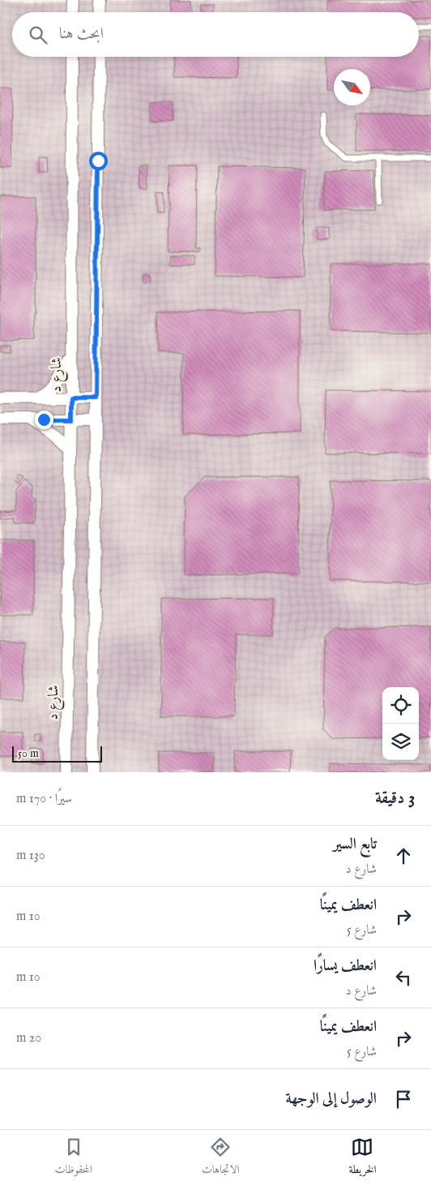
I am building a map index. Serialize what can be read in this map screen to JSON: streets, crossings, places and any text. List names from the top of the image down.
{
  "streets": {
    "street": ["شارع د"]
  },
  "scale_bar": "50 m",
  "north": "bottom right",
  "page": {
    "search": "ابحث هنا",
    "scale": "50 m",
    "heading": ["3 دقيقة", "سيرًا · 170 m"],
    "list": [
      ["تابع السير", "شارع د", "130 m"],
      ["انعطف يمينًا", "شارع 5", "10 m"],
      ["انعطف يسارًا", "شارع د", "10 m"],
      ["انعطف يمينًا", "شارع 5", "20 m"],
      "الوصول إلى الوجهة"
    ],
    "nav": ["الخريطة", "الاتجاهات", "المحفوظات"]
  }
}
